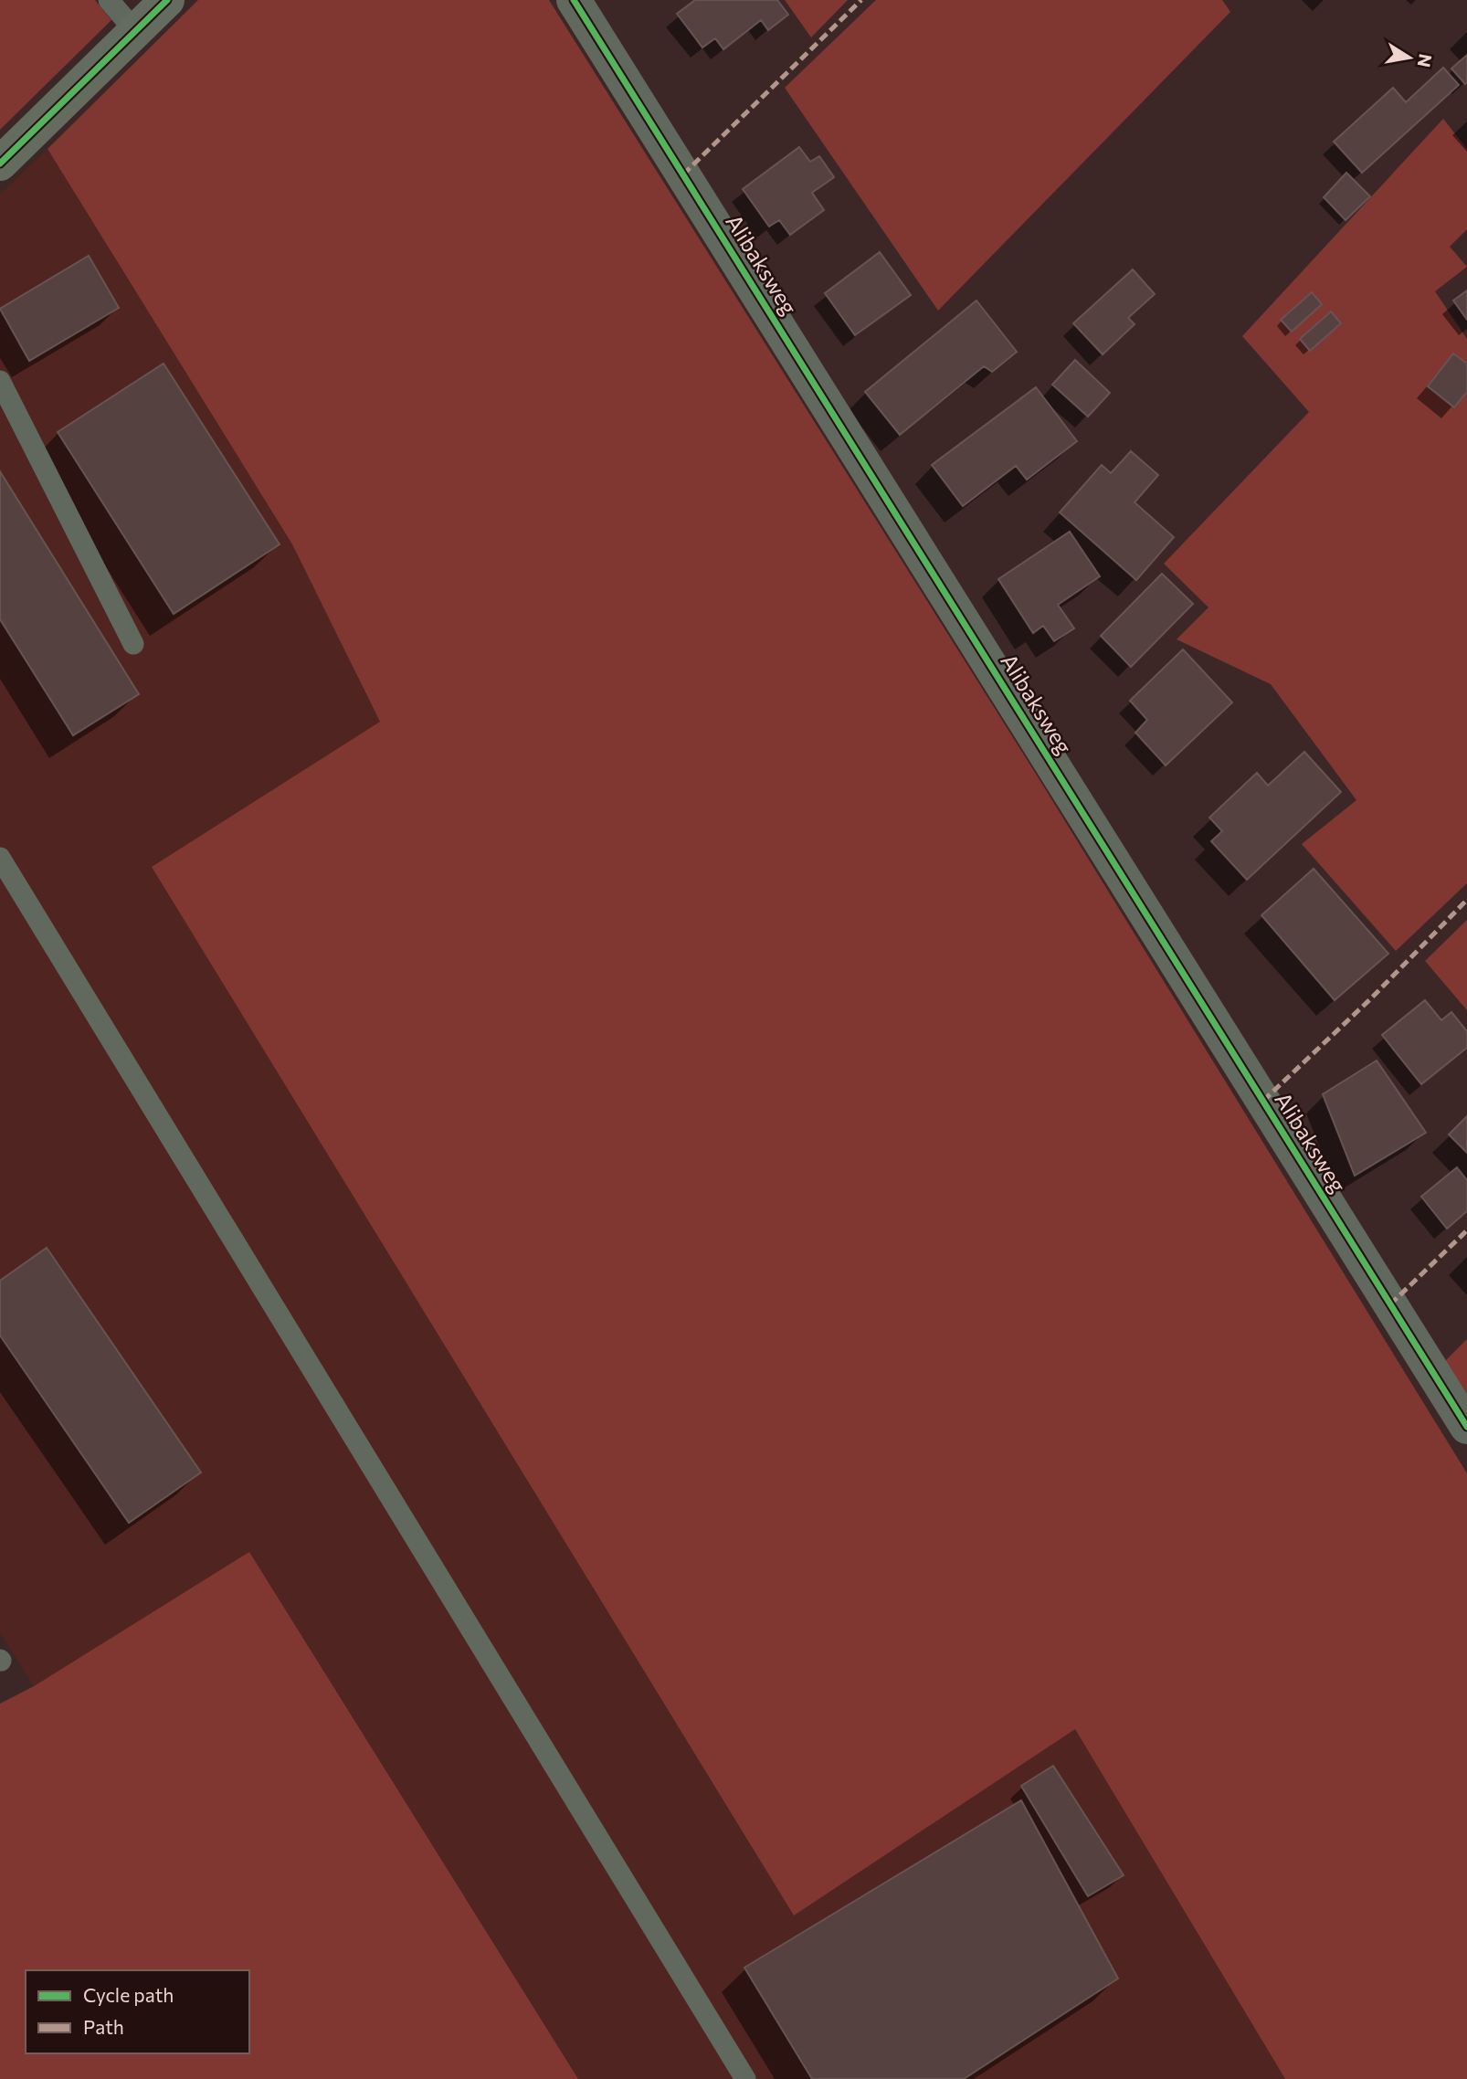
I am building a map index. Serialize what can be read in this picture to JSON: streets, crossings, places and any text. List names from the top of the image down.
{
  "streets": {
    "street": ["Alibaksweg"]
  },
  "legend": ["Cycle path", "Path"],
  "north": "right"
}
